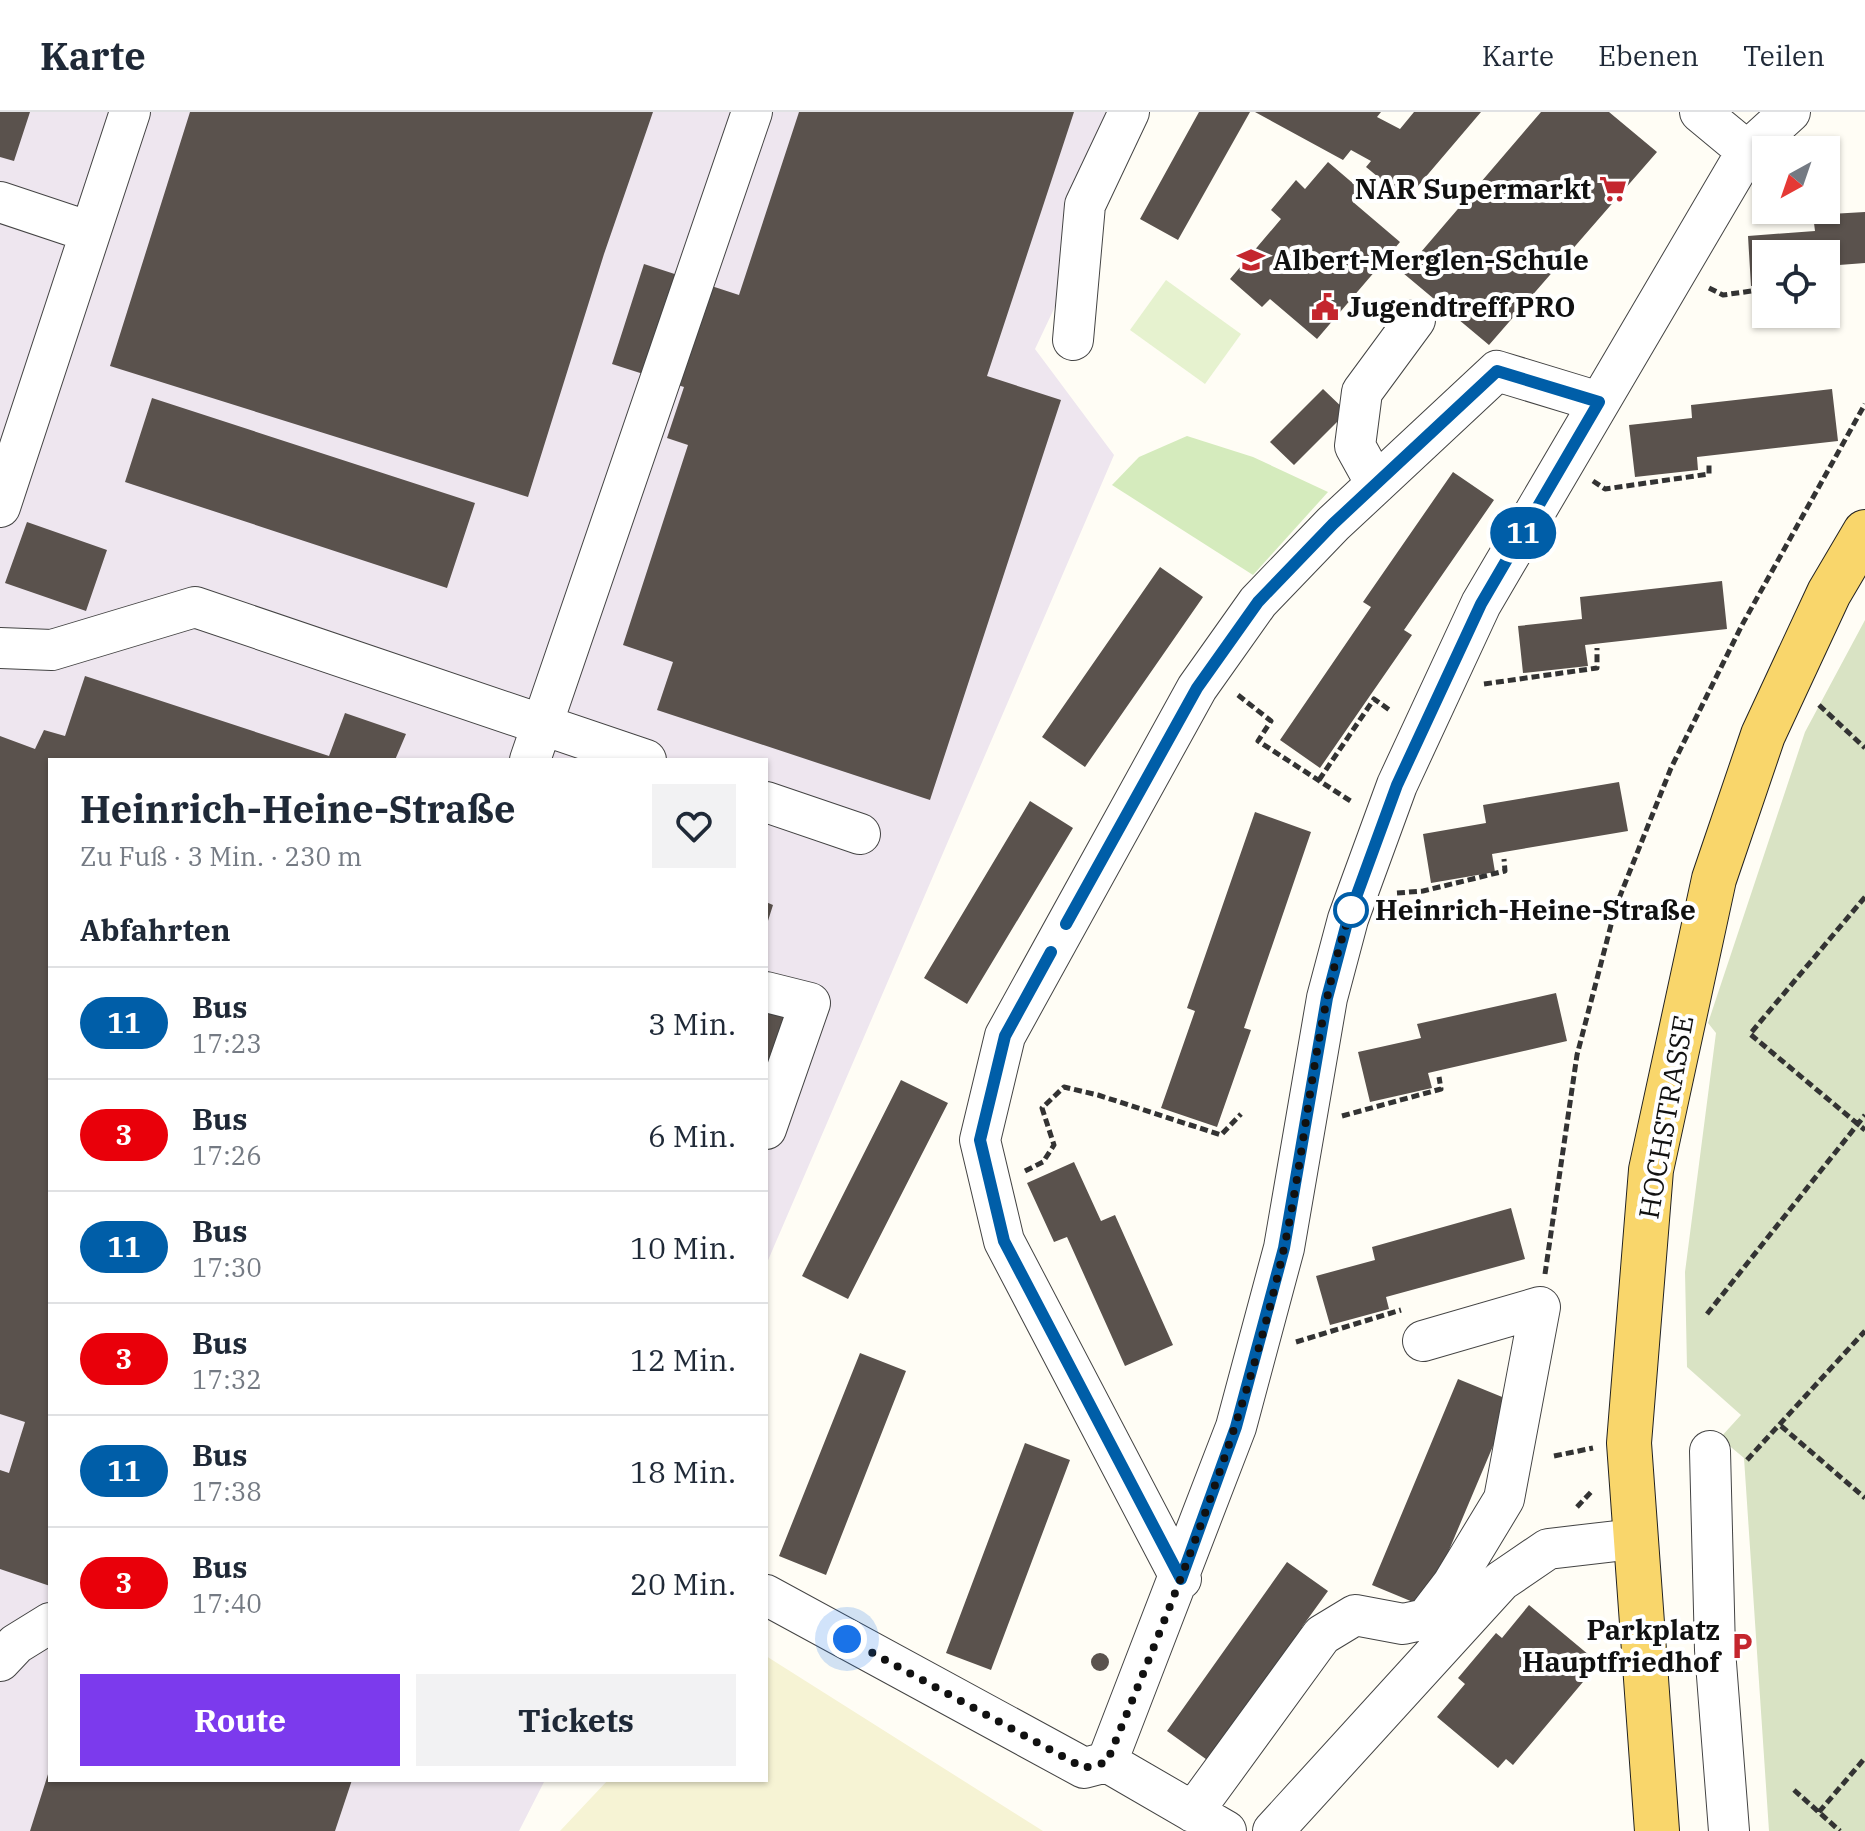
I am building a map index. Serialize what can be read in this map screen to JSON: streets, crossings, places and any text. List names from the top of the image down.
{
  "streets": {
    "main road": ["HOCHSTRASSE"]
  },
  "places": {
    "supermarket": ["NAR Supermarkt"],
    "school or university": ["Albert-Merglen-Schule"],
    "public building": ["Jugendtreff PRO"],
    "other": ["Heinrich-Heine-Straße"],
    "parking": ["Parkplatz Hauptfriedhof"]
  },
  "lines": ["bus line 11"],
  "north": "bottom left",
  "page": {
    "header": "Karte",
    "nav": ["Karte", "Ebenen", "Teilen"],
    "on_map": "11",
    "heading": [
      ["Heinrich-Heine-Straße", "Zu Fuß · 3 Min. · 230 m"],
      "Abfahrten"
    ],
    "list": [
      {
        "mark": "11",
        "name": "Bus",
        "note": "17:23",
        "value": "3 Min."
      },
      {
        "mark": "3",
        "name": "Bus",
        "note": "17:26",
        "value": "6 Min."
      },
      {
        "mark": "11",
        "name": "Bus",
        "note": "17:30",
        "value": "10 Min."
      },
      {
        "mark": "3",
        "name": "Bus",
        "note": "17:32",
        "value": "12 Min."
      },
      {
        "mark": "11",
        "name": "Bus",
        "note": "17:38",
        "value": "18 Min."
      },
      {
        "mark": "3",
        "name": "Bus",
        "note": "17:40",
        "value": "20 Min."
      }
    ],
    "buttons": ["Route", "Tickets"]
  }
}
